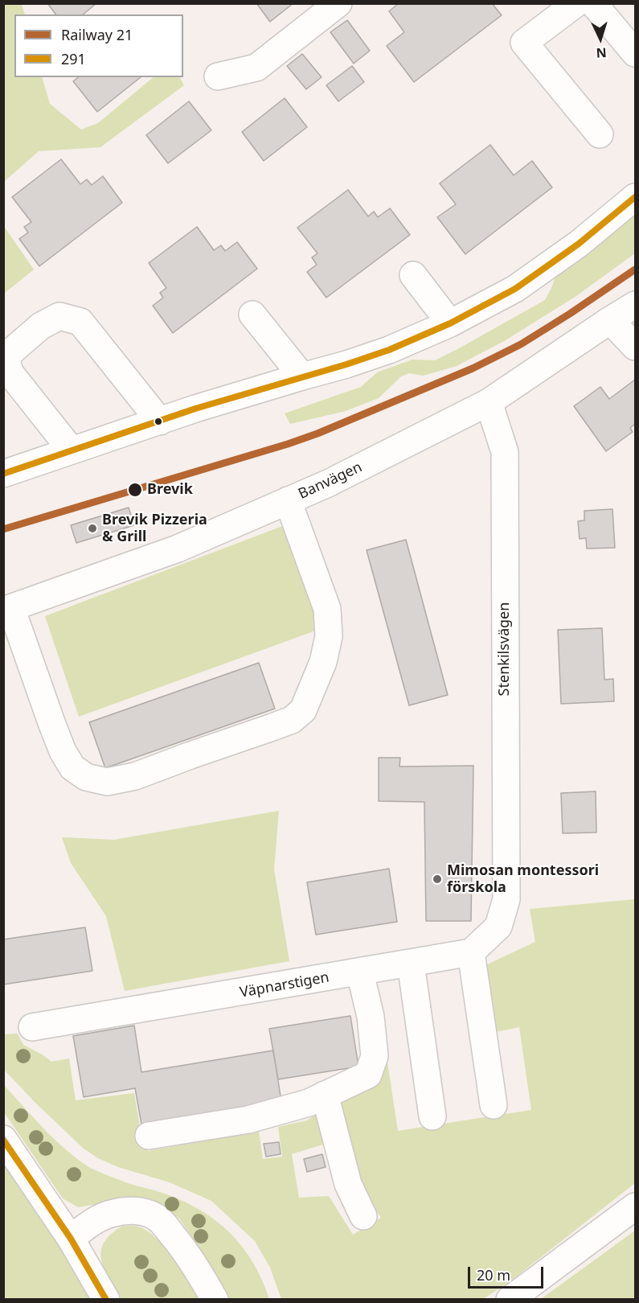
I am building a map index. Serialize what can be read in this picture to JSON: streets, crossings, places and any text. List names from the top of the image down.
{
  "streets": {
    "street": ["Banvägen", "Stenkilsvägen", "Väpnarstigen"]
  },
  "crossings": [
    ["Banvägen", "Stenkilsvägen"],
    ["Stenkilsvägen", "Väpnarstigen"]
  ],
  "places": ["Brevik", "Brevik Pizzeria & Grill", "Mimosan montessori förskola"],
  "lines": ["transit line 291", "rail line 21"],
  "legend": ["Railway 21", "291"],
  "scale_bar": "20 m",
  "north": "bottom"
}
